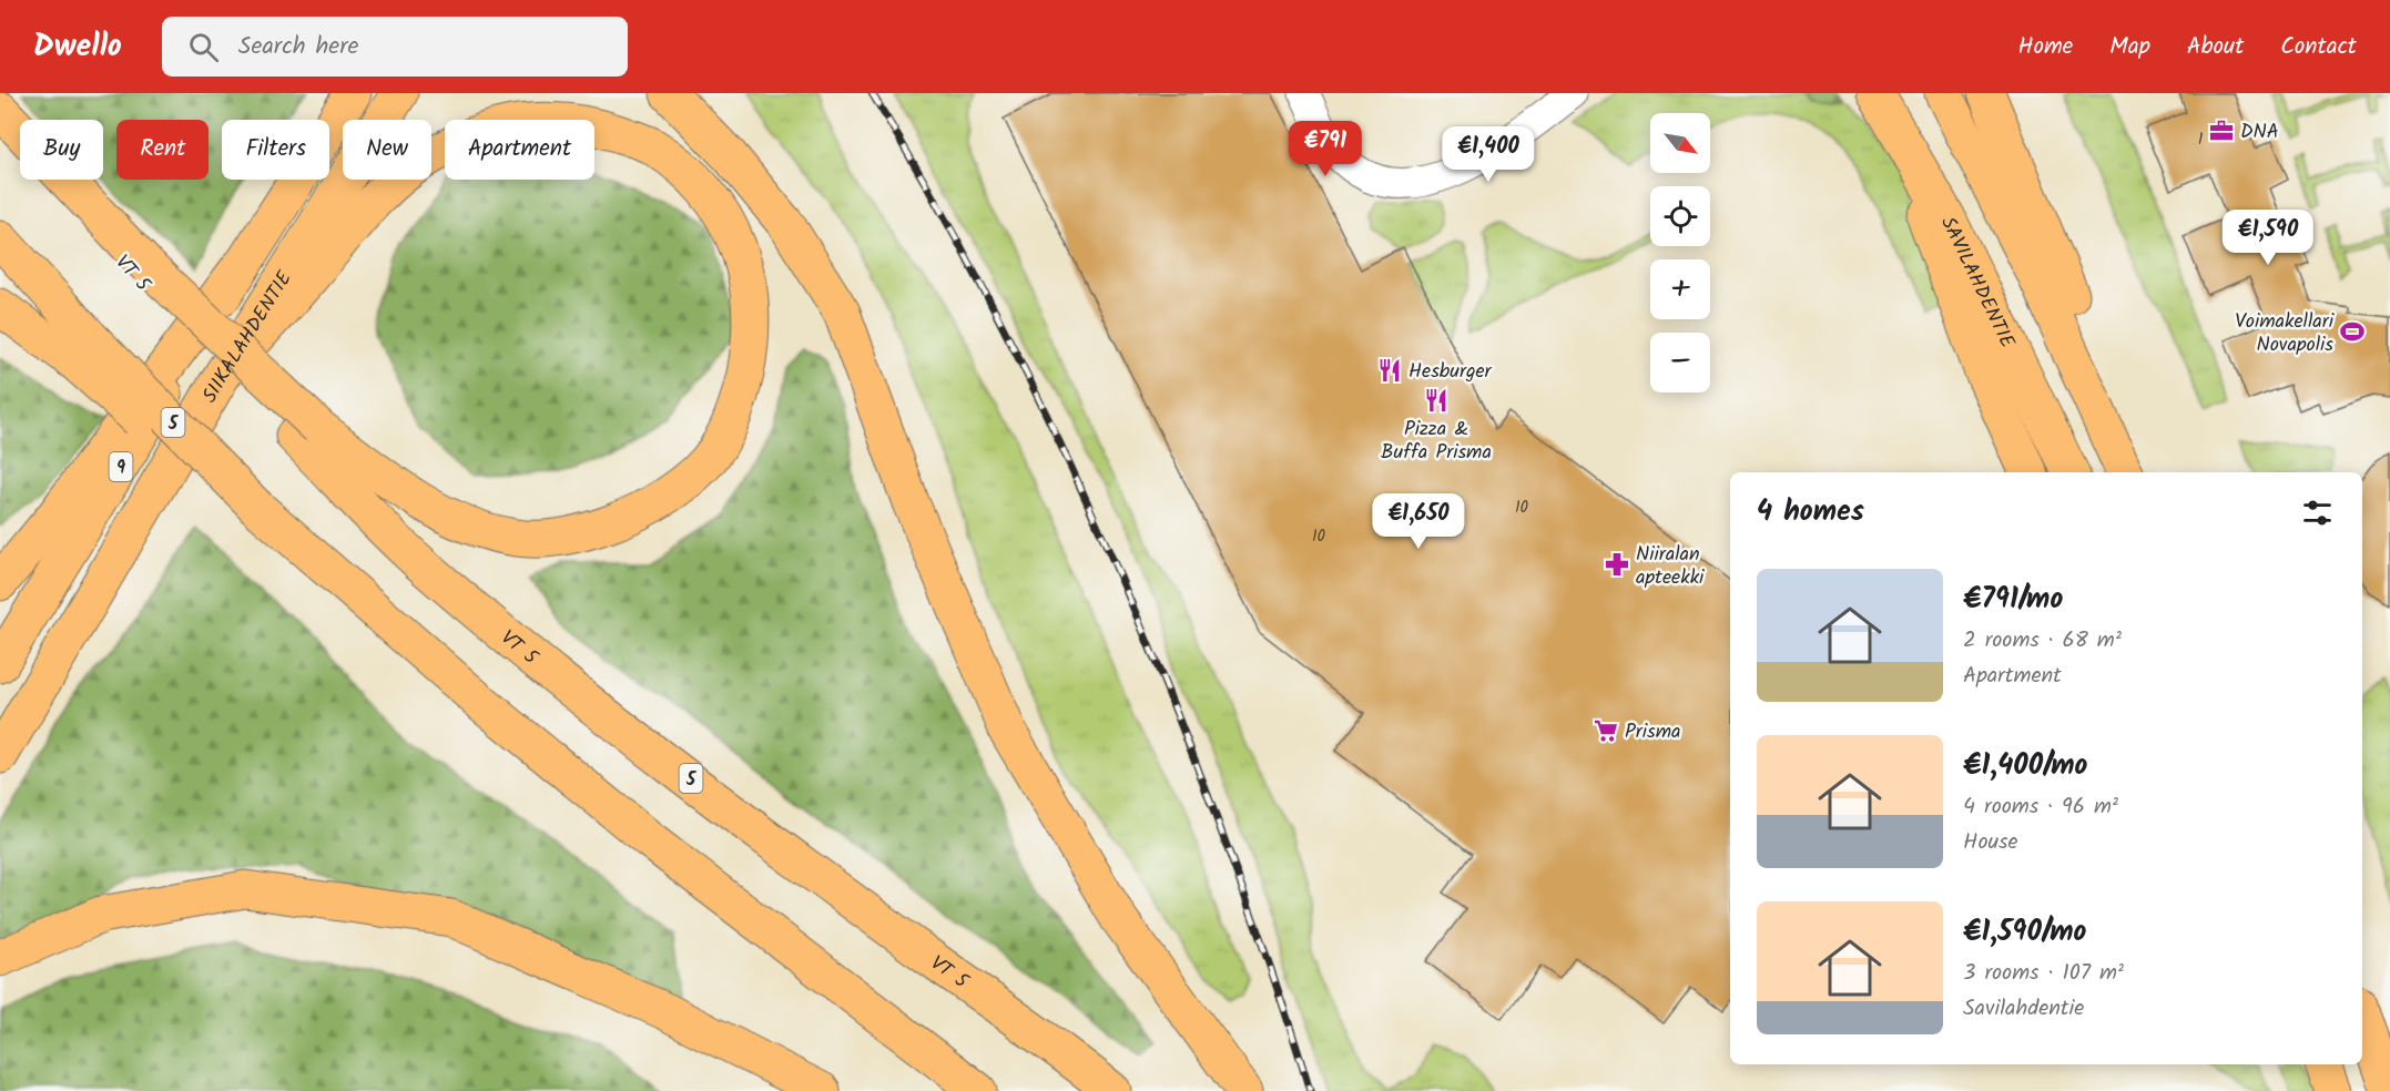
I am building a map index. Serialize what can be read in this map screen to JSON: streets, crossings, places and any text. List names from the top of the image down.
{
  "streets": {
    "main road": [
      "VT 5",
      "SAVILAHDENTIE",
      "SIIKALAHDENTIE",
      "5",
      "9"
    ]
  },
  "places": {
    "office": ["DNA"],
    "sports": ["Voimakellari Novapolis"],
    "restaurant": ["Hesburger", "Pizza & Buffa Prisma"],
    "pharmacy": ["Niiralan apteekki"],
    "supermarket": ["Prisma"]
  },
  "house_numbers": ["1", "10", "10"],
  "north": "bottom right",
  "page": {
    "header": "Dwello",
    "search": "Search here",
    "nav": [
      "Home",
      "Map",
      "About",
      "Contact"
    ],
    "map_buttons": ["+", "−"],
    "chip": [
      "Buy",
      "Rent",
      "Filters",
      "New",
      "Apartment"
    ],
    "price": [
      "€791",
      "€1,400",
      "€1,590",
      "€1,650"
    ],
    "heading": "4 homes",
    "list": [
      {
        "name": "€791/mo",
        "note": "2 rooms · 68 m² · Apartment"
      },
      {
        "name": "€1,400/mo",
        "note": "4 rooms · 96 m² · House"
      },
      {
        "name": "€1,590/mo",
        "note": "3 rooms · 107 m² · Savilahdentie"
      }
    ]
  }
}
